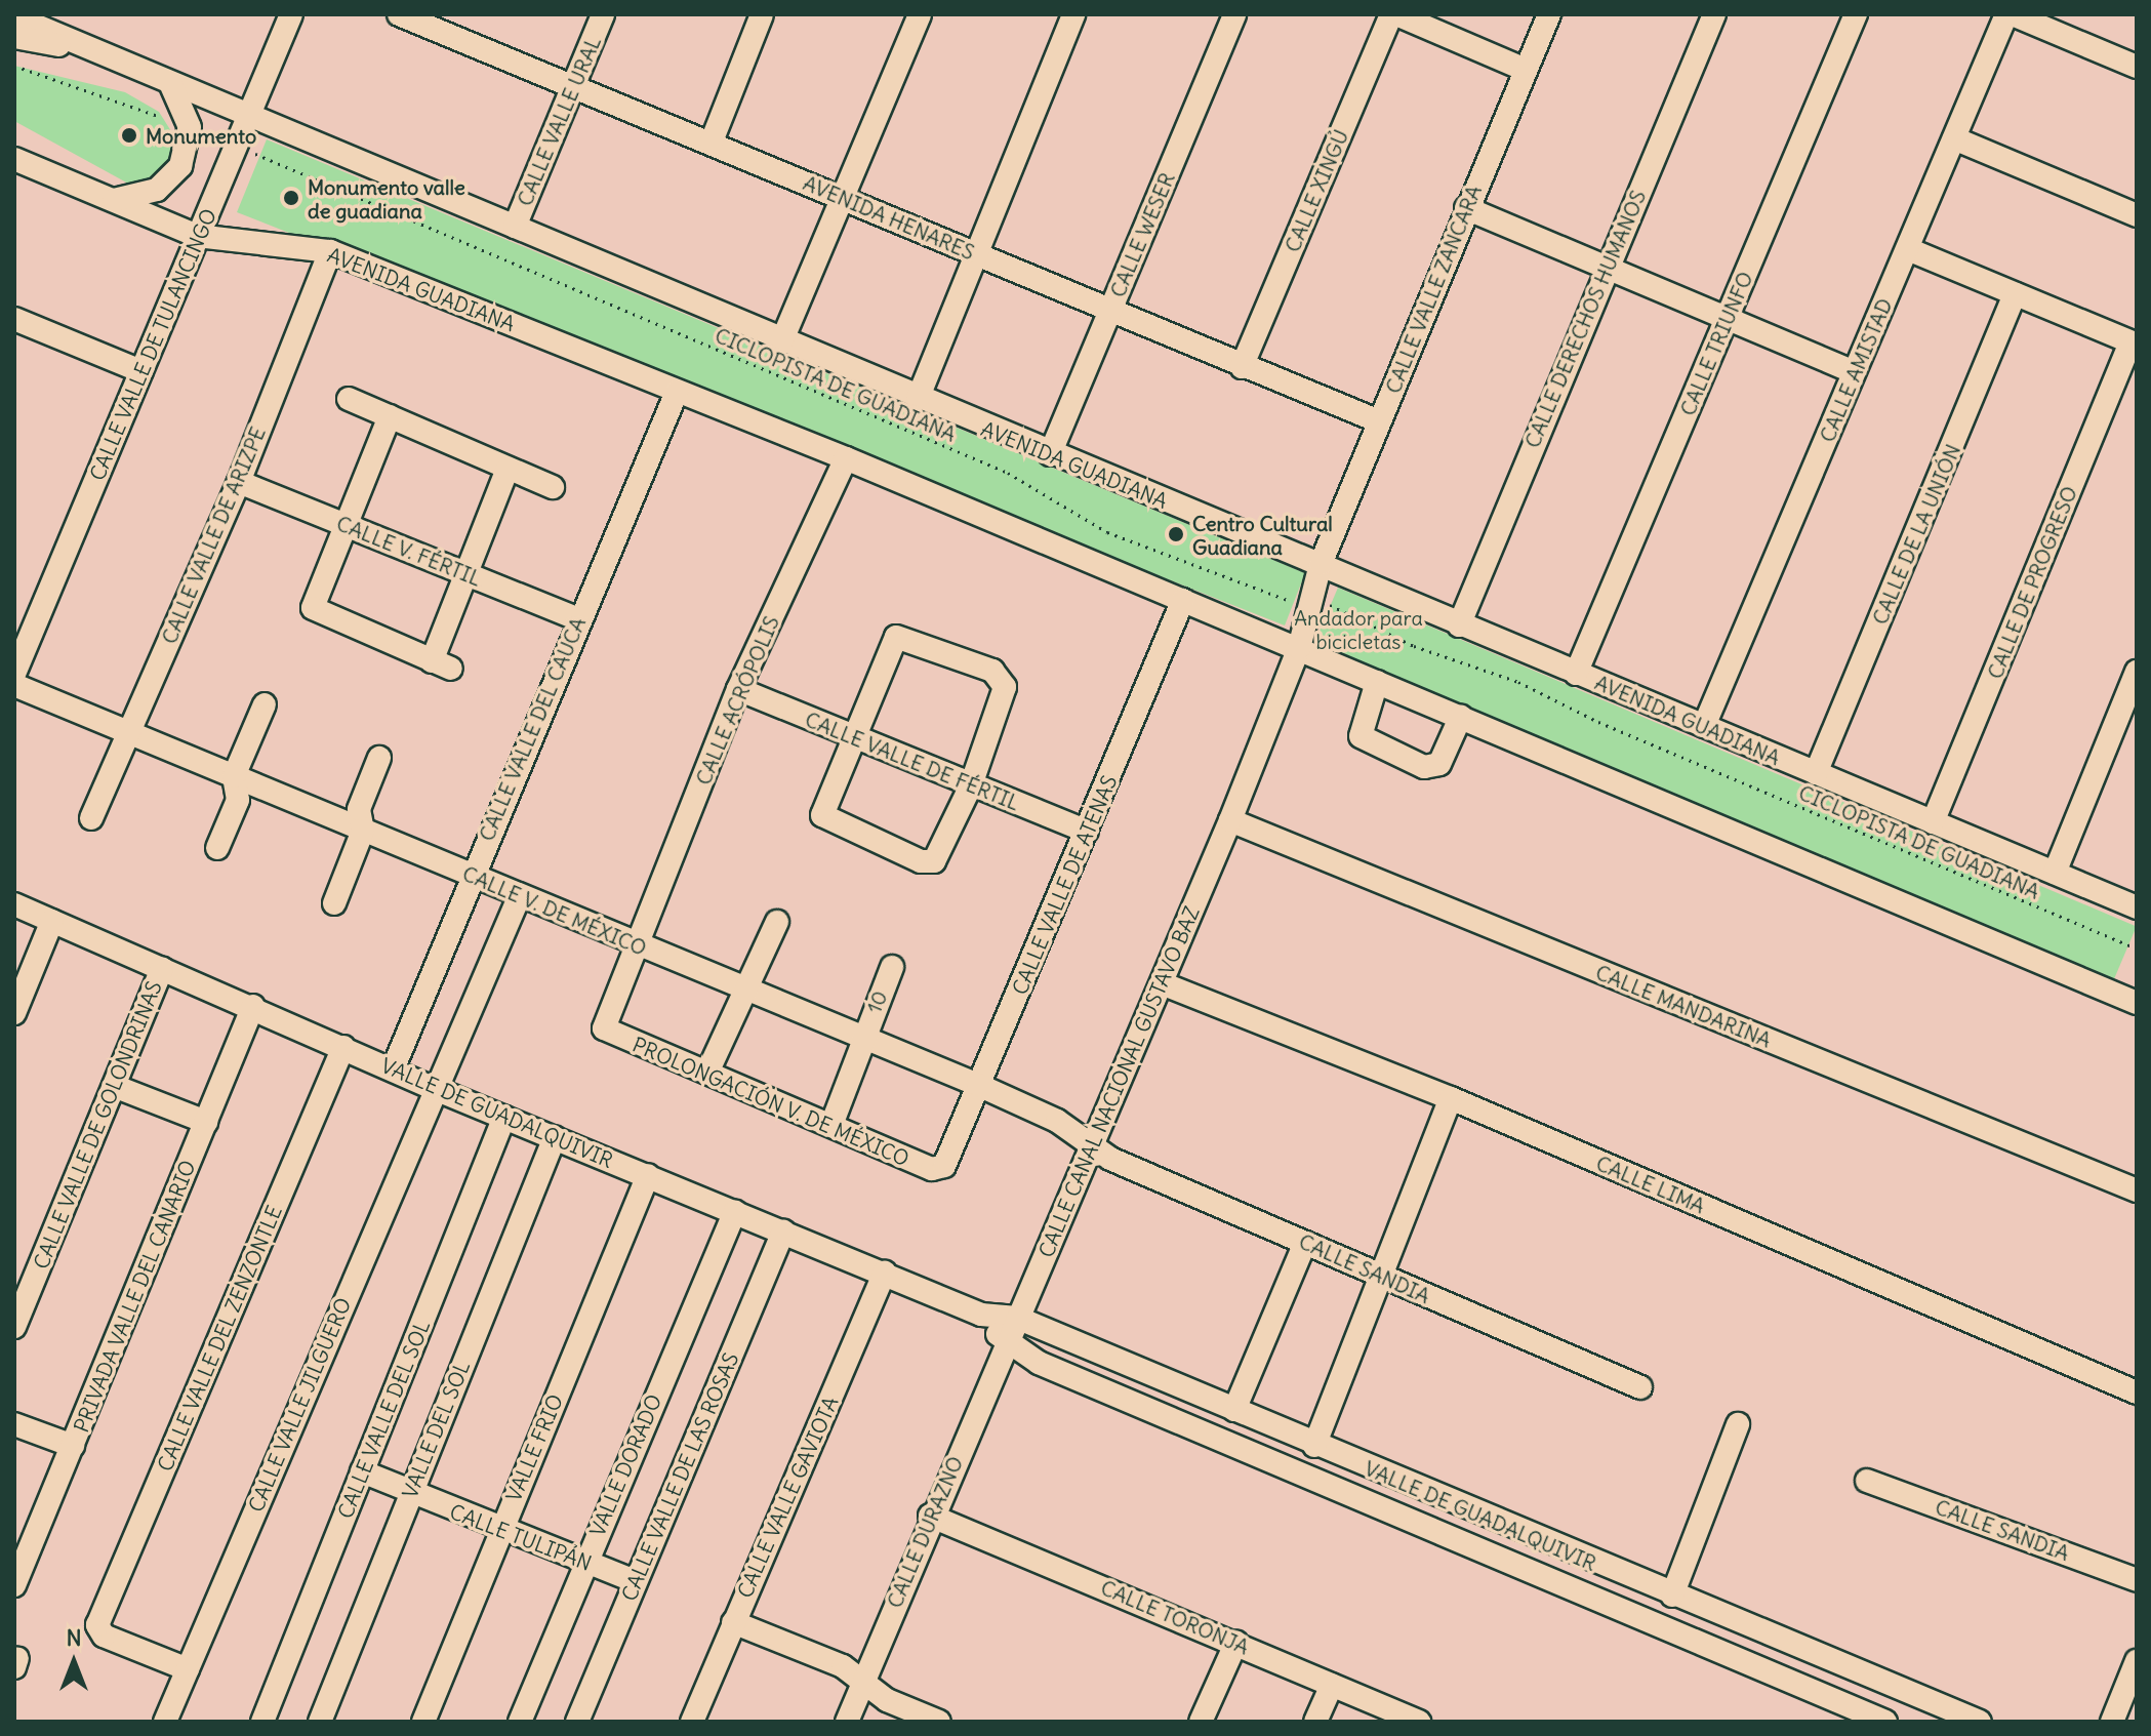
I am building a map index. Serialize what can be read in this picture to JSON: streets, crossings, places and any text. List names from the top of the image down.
{
  "streets": {
    "street": [
      "CALLE VALLE URAL",
      "CALLE XINGÚ",
      "AVENIDA HENARES",
      "CALLE WESER",
      "AVENIDA GUADIANA",
      "CALLE VALLE ZANCARA",
      "CALLE DERECHOS HUMANOS",
      "CALLE TRIUNFO",
      "CALLE VALLE DE TULANCINGO",
      "CALLE AMISTAD",
      "CALLE DE LA UNIÓN",
      "CALLE VALLE DE ARIZPE",
      "CALLE V. FÉRTIL",
      "CALLE DE PROGRESO",
      "CALLE ACRÓPOLIS",
      "CALLE VALLE DEL CAUCA",
      "CALLE VALLE DE FÉRTIL",
      "CALLE VALLE DE ATENAS",
      "CALLE V. DE MÉXICO",
      "10",
      "CALLE MANDARINA",
      "CALLE CANAL NACIONAL GUSTAVO BAZ",
      "PROLONGACIÓN V. DE MÉXICO",
      "VALLE DE GUADALQUIVIR",
      "CALLE VALLE DE GOLONDRINAS",
      "CALLE LIMA",
      "CALLE SANDIA",
      "PRIVADA VALLE DEL CANARIO",
      "CALLE VALLE DEL ZENZONTLE",
      "CALLE VALLE JILGUERO",
      "CALLE VALLE DEL SOL",
      "VALLE DEL SOL",
      "VALLE FRIO",
      "VALLE DORADO",
      "CALLE VALLE DE LAS ROSAS",
      "CALLE VALLE GAVIOTA",
      "CALLE DURAZNO",
      "CALLE TULIPÁN",
      "CALLE TORONJA"
    ],
    "path": ["CICLOPISTA DE GUADIANA"]
  },
  "crossings": [
    ["CALLE VALLE URAL", "AVENIDA HENARES"],
    ["CALLE VALLE URAL", "AVENIDA GUADIANA"],
    ["CALLE XINGÚ", "AVENIDA HENARES"],
    ["AVENIDA HENARES", "CALLE WESER"],
    ["AVENIDA HENARES", "CALLE VALLE ZANCARA"],
    ["CALLE WESER", "AVENIDA GUADIANA"],
    ["AVENIDA GUADIANA", "CALLE VALLE ZANCARA"],
    ["AVENIDA GUADIANA", "CALLE DERECHOS HUMANOS"],
    ["AVENIDA GUADIANA", "CALLE TRIUNFO"],
    ["AVENIDA GUADIANA", "CALLE VALLE DE TULANCINGO"],
    ["AVENIDA GUADIANA", "CALLE AMISTAD"],
    ["AVENIDA GUADIANA", "CALLE DE LA UNIÓN"],
    ["AVENIDA GUADIANA", "CALLE VALLE DE ARIZPE"],
    ["AVENIDA GUADIANA", "CALLE DE PROGRESO"],
    ["AVENIDA GUADIANA", "CALLE ACRÓPOLIS"],
    ["AVENIDA GUADIANA", "CALLE VALLE DEL CAUCA"],
    ["AVENIDA GUADIANA", "CALLE VALLE DE ATENAS"],
    ["CALLE VALLE DE TULANCINGO", "CICLOPISTA DE GUADIANA"],
    ["CALLE VALLE DE ARIZPE", "CALLE V. FÉRTIL"],
    ["CALLE VALLE DE ARIZPE", "CALLE V. DE MÉXICO"],
    ["CALLE V. FÉRTIL", "CALLE VALLE DEL CAUCA"],
    ["CALLE ACRÓPOLIS", "CALLE VALLE DE FÉRTIL"],
    ["CALLE ACRÓPOLIS", "CALLE V. DE MÉXICO"],
    ["CALLE ACRÓPOLIS", "PROLONGACIÓN V. DE MÉXICO"],
    ["CALLE VALLE DEL CAUCA", "CALLE V. DE MÉXICO"],
    ["CALLE VALLE DEL CAUCA", "VALLE DE GUADALQUIVIR"],
    ["CALLE VALLE DE FÉRTIL", "CALLE VALLE DE ATENAS"],
    ["CALLE VALLE DE ATENAS", "CALLE V. DE MÉXICO"],
    ["CALLE VALLE DE ATENAS", "PROLONGACIÓN V. DE MÉXICO"],
    ["CALLE V. DE MÉXICO", "10"],
    ["CALLE V. DE MÉXICO", "CALLE CANAL NACIONAL GUSTAVO BAZ"],
    ["CALLE V. DE MÉXICO", "CALLE SANDIA"],
    ["10", "PROLONGACIÓN V. DE MÉXICO"],
    ["CALLE MANDARINA", "CALLE CANAL NACIONAL GUSTAVO BAZ"],
    ["CALLE CANAL NACIONAL GUSTAVO BAZ", "VALLE DE GUADALQUIVIR"],
    ["CALLE CANAL NACIONAL GUSTAVO BAZ", "CALLE LIMA"],
    ["CALLE CANAL NACIONAL GUSTAVO BAZ", "CALLE SANDIA"],
    ["CALLE CANAL NACIONAL GUSTAVO BAZ", "CALLE DURAZNO"],
    ["VALLE DE GUADALQUIVIR", "CALLE VALLE DE GOLONDRINAS"],
    ["VALLE DE GUADALQUIVIR", "PRIVADA VALLE DEL CANARIO"],
    ["VALLE DE GUADALQUIVIR", "CALLE VALLE DEL ZENZONTLE"],
    ["VALLE DE GUADALQUIVIR", "CALLE VALLE JILGUERO"],
    ["VALLE DE GUADALQUIVIR", "CALLE VALLE DEL SOL"],
    ["VALLE DE GUADALQUIVIR", "VALLE DEL SOL"],
    ["VALLE DE GUADALQUIVIR", "VALLE FRIO"],
    ["VALLE DE GUADALQUIVIR", "VALLE DORADO"],
    ["VALLE DE GUADALQUIVIR", "CALLE VALLE DE LAS ROSAS"],
    ["VALLE DE GUADALQUIVIR", "CALLE VALLE GAVIOTA"],
    ["VALLE DE GUADALQUIVIR", "CALLE DURAZNO"],
    ["CALLE VALLE DEL ZENZONTLE", "CALLE VALLE JILGUERO"],
    ["CALLE VALLE DEL SOL", "CALLE TULIPÁN"],
    ["VALLE DEL SOL", "CALLE TULIPÁN"],
    ["VALLE FRIO", "CALLE TULIPÁN"],
    ["VALLE DORADO", "CALLE TULIPÁN"],
    ["CALLE VALLE DE LAS ROSAS", "CALLE TULIPÁN"],
    ["CALLE DURAZNO", "CALLE TORONJA"]
  ],
  "parks": ["Andador para bicicletas"],
  "places": ["Monumento", "Monumento valle de guadiana", "Centro Cultural Guadiana"],
  "north": "top"
}
